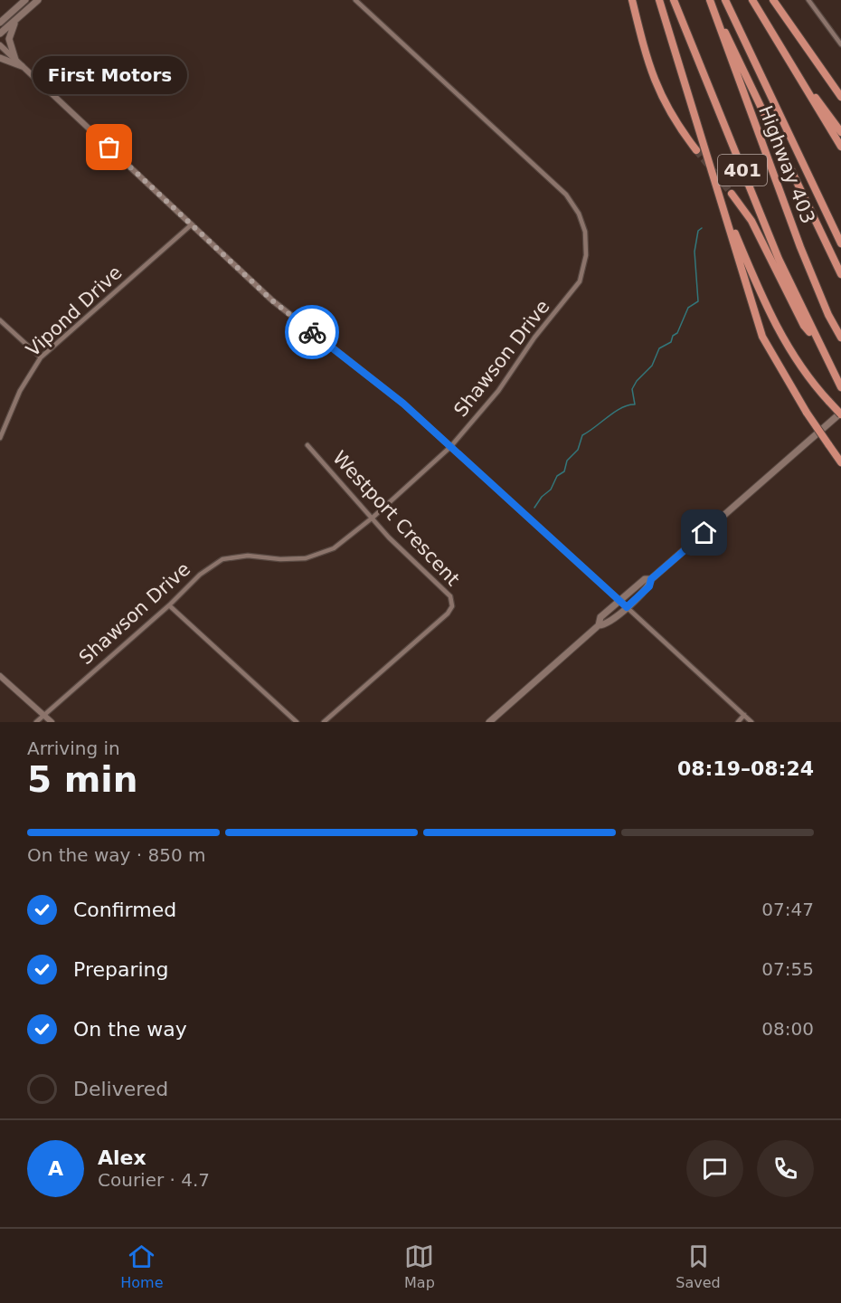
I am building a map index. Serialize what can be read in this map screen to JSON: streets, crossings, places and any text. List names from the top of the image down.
{
  "streets": {
    "highway": ["Highway 403", "401"],
    "street": ["Vipond Drive", "Shawson Drive", "Westport Crescent"]
  },
  "crossings": [
    ["Highway 403", "401"],
    ["Shawson Drive", "Westport Crescent"]
  ],
  "places": ["First Motors"],
  "page": {
    "bubble": "First Motors",
    "heading": ["5 min", "Arriving in", "08:19–08:24"],
    "panel": ["Alex", "Courier · 4.7"],
    "bar": "On the way · 850 m",
    "list": [
      ["Confirmed", "07:47"],
      ["Preparing", "07:55"],
      ["On the way", "08:00"],
      "Delivered"
    ],
    "round": "A",
    "tabs": ["Home", "Map", "Saved"]
  }
}
